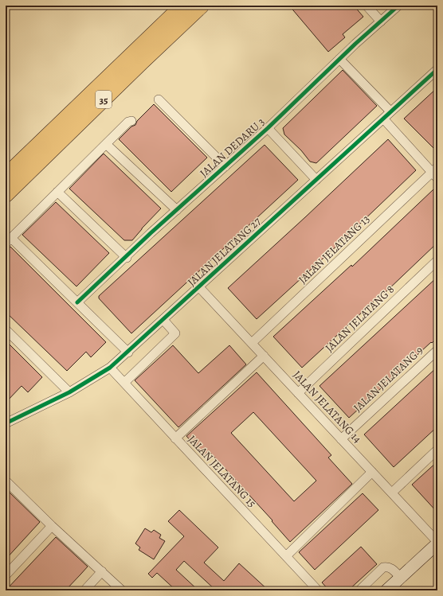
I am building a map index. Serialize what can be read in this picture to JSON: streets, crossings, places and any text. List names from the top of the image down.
{
  "streets": {
    "highway": ["35"],
    "street": [
      "JALAN DEDARU 3",
      "JALAN JELATANG 13",
      "JALAN JELATANG 27",
      "JALAN JELATANG 8",
      "JALAN JELATANG 9",
      "JALAN JELATANG 14",
      "JALAN JELATANG 15"
    ]
  },
  "crossings": [
    ["JALAN JELATANG 13", "JALAN JELATANG 14"],
    ["JALAN JELATANG 27", "JALAN JELATANG 14"],
    ["JALAN JELATANG 27", "JALAN JELATANG 15"],
    ["JALAN JELATANG 8", "JALAN JELATANG 14"],
    ["JALAN JELATANG 9", "JALAN JELATANG 14"]
  ]
}
